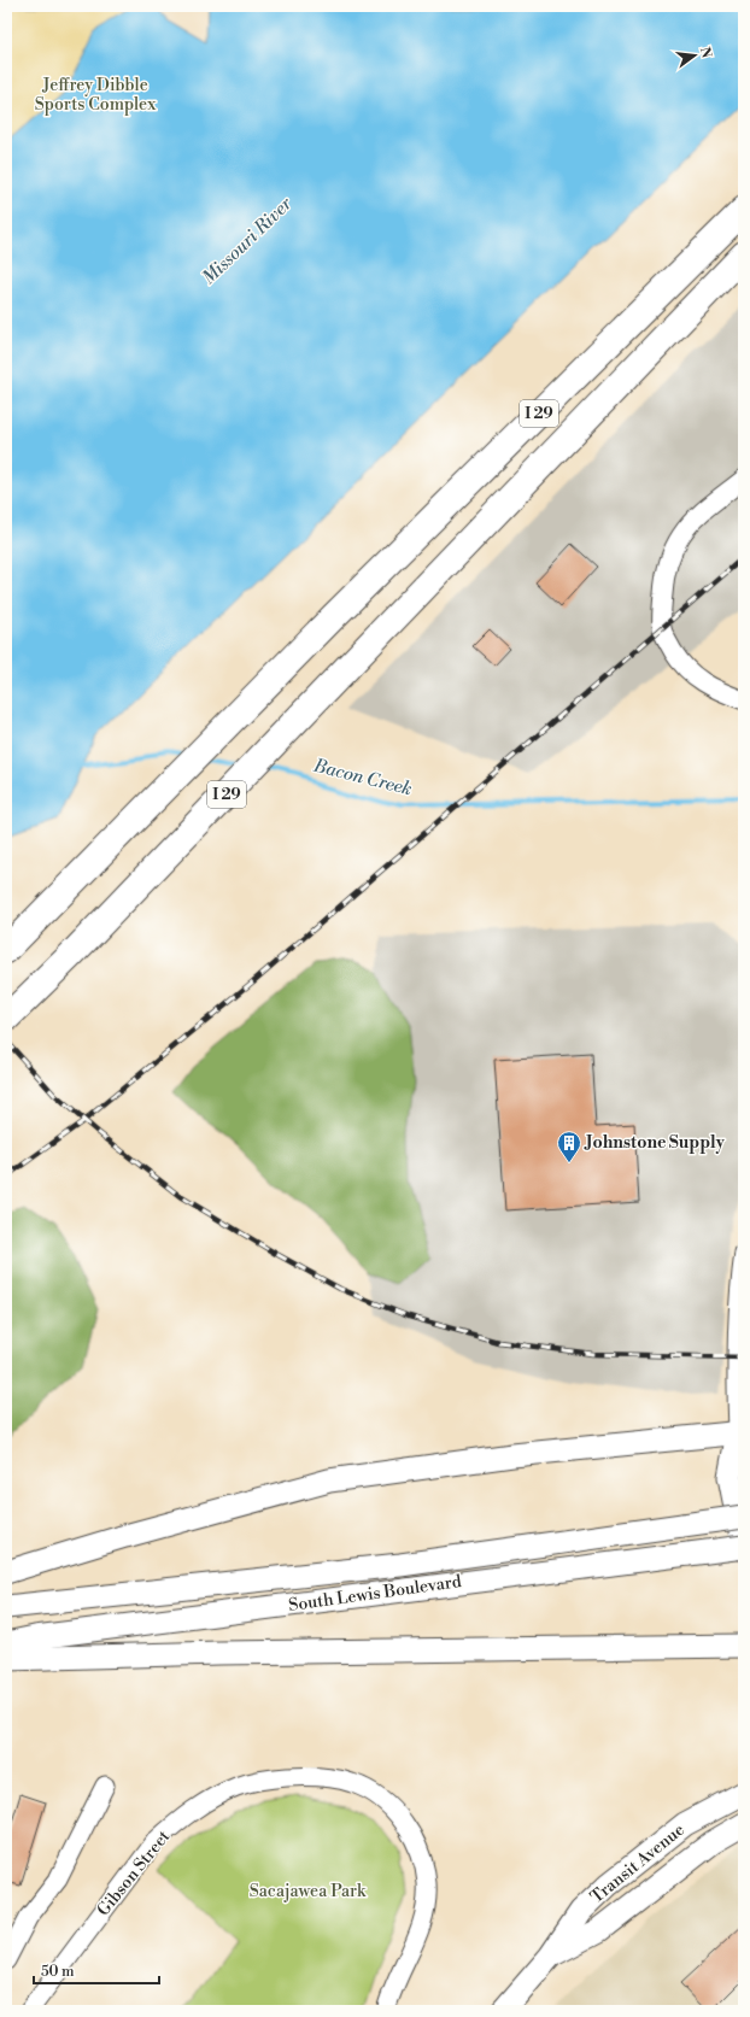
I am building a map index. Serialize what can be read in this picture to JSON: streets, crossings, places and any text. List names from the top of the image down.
{
  "streets": {
    "highway": ["I 29"],
    "main road": ["South Lewis Boulevard", "Transit Avenue"],
    "street": ["Gibson Street"]
  },
  "water": ["Missouri River", "Bacon Creek"],
  "parks": ["Jeffrey Dibble Sports Complex", "Sacajawea Park"],
  "places": {
    "building": ["Johnstone Supply"]
  },
  "scale_bar": "50 m",
  "north": "right"
}
